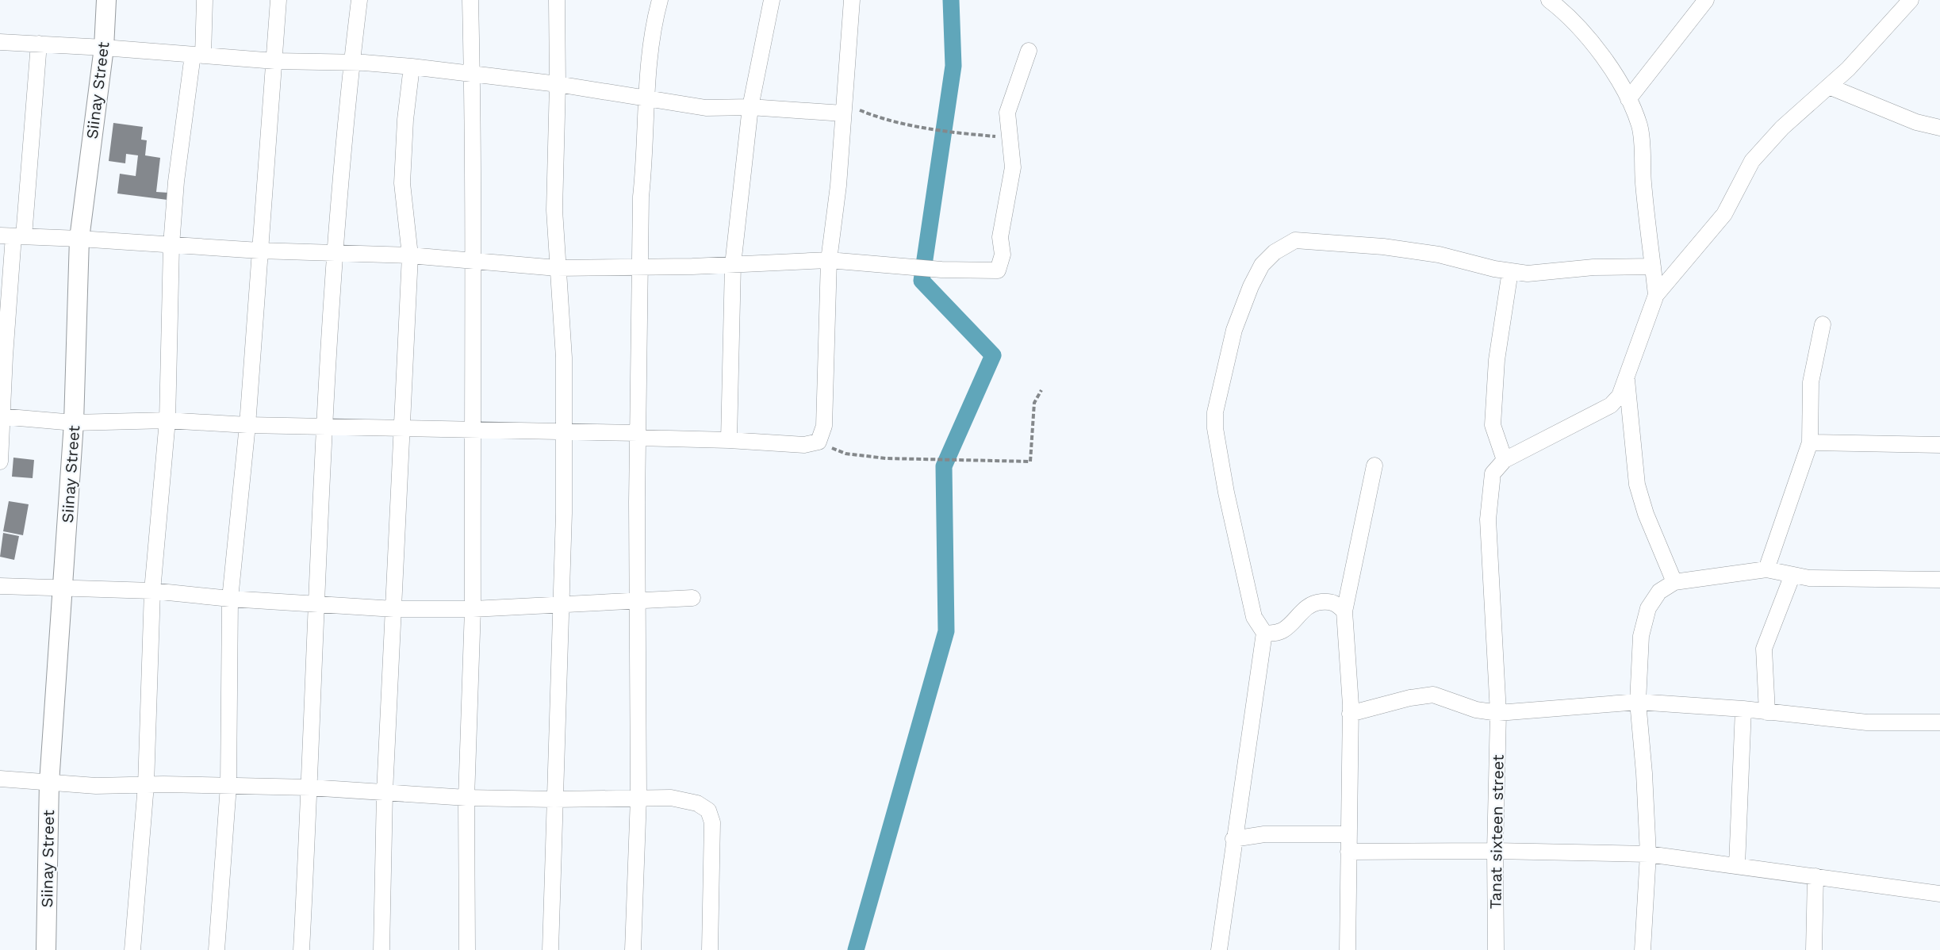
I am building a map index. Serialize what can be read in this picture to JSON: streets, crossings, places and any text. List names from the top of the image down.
{
  "streets": {
    "street": ["Siinay Street", "Tanat sixteen street"]
  }
}
